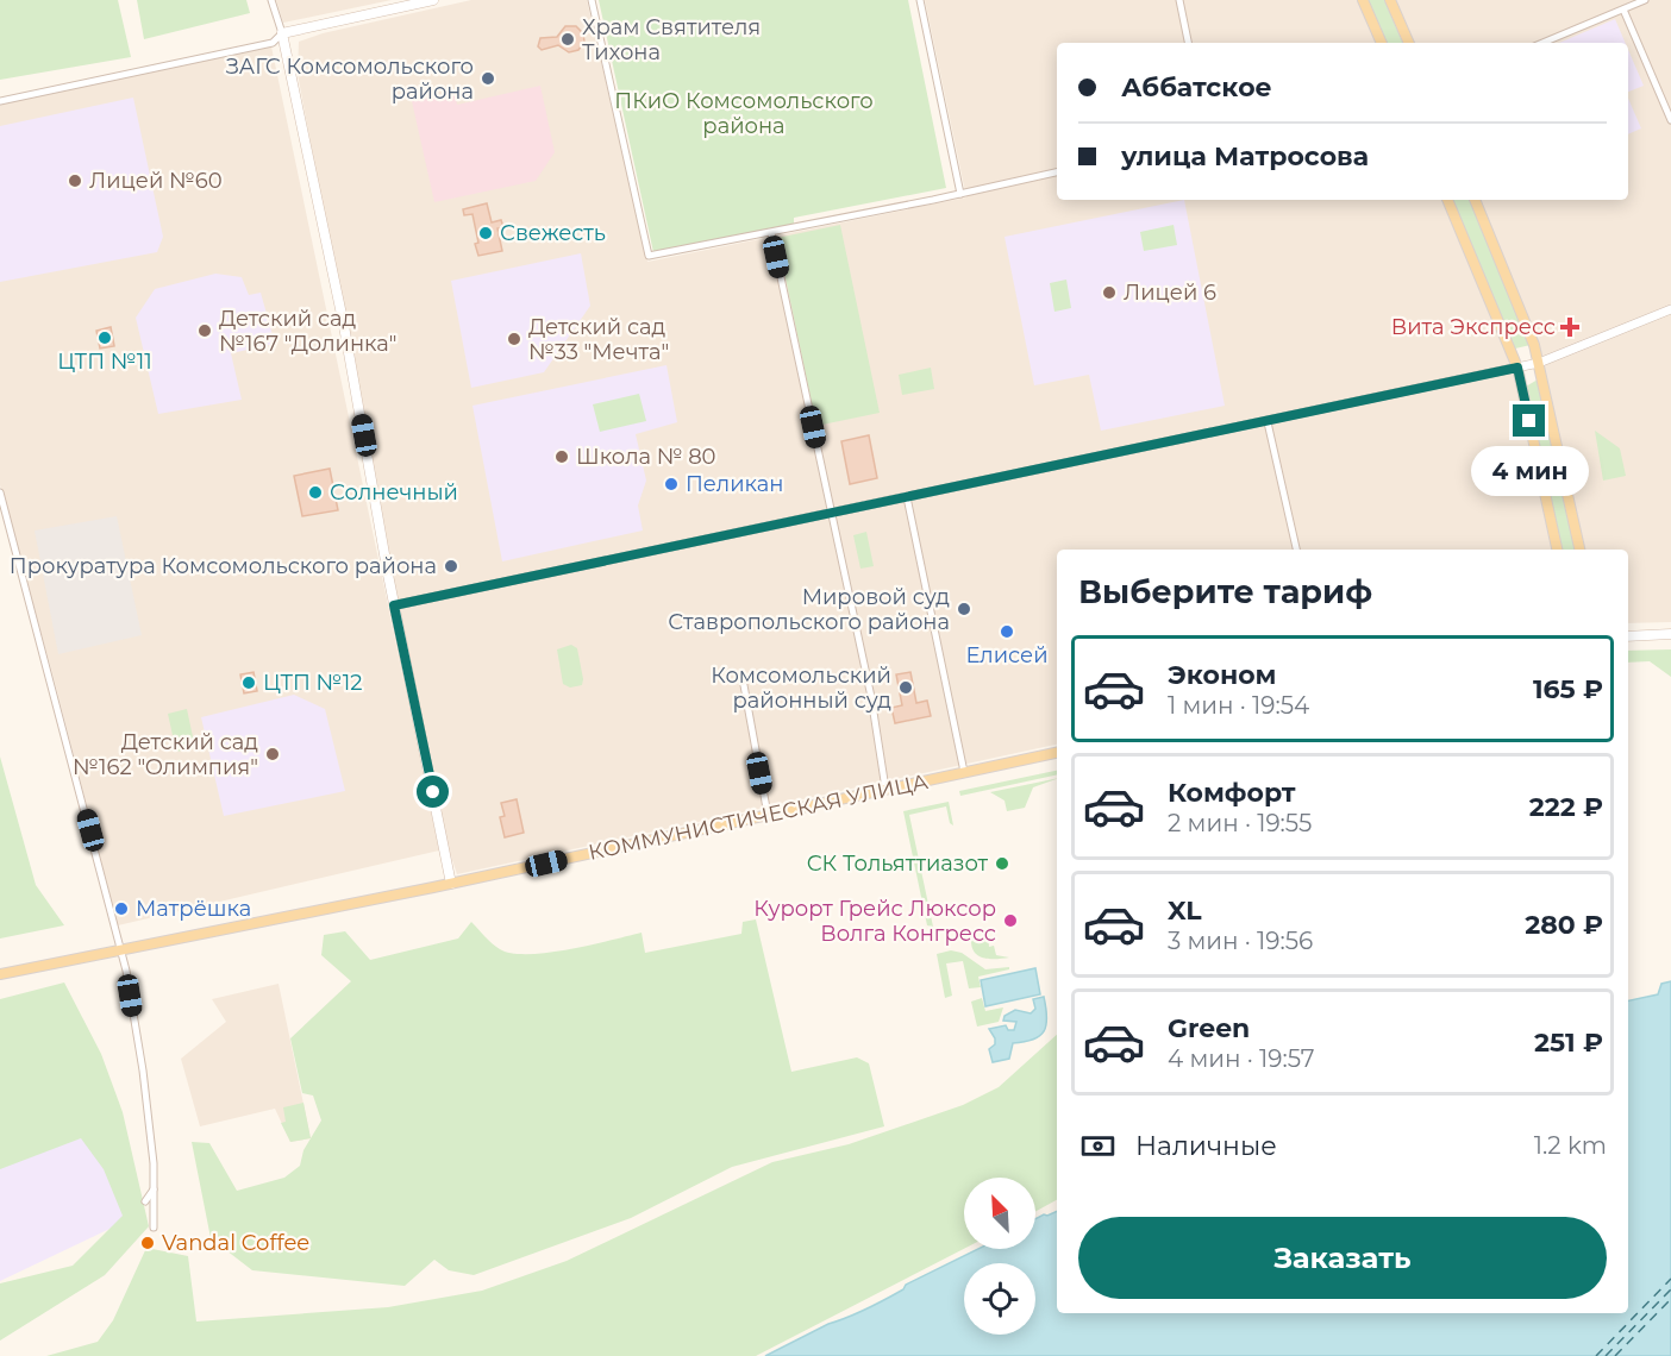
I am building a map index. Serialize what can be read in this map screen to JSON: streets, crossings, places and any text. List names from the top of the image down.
{
  "streets": {
    "main road": ["КОММУНИСТИЧЕСКАЯ УЛИЦА"]
  },
  "parks": ["ПКиО Комсомольского района"],
  "places": {
    "other": [
      "Храм Святителя Тихона",
      "ЗАГС Комсомольского района",
      "Лицей №60",
      "Свежесть",
      "Лицей 6",
      "Детский сад №167 \"Долинка\"",
      "ЦТП №11",
      "Детский сад №33 \"Мечта\"",
      "Школа № 80",
      "Пеликан",
      "Солнечный",
      "Прокуратура Комсомольского района",
      "Мировой суд Ставропольского района",
      "Елисей",
      "ЦТП №12",
      "Комсомольский районный суд",
      "Детский сад №162 \"Олимпия\"",
      "СК Тольяттиазот",
      "Матрёшка",
      "Курорт Грейс Люксор Волга Конгресс",
      "Vandal Coffee"
    ],
    "health": ["Вита Экспресс"]
  },
  "north": "top left",
  "page": {
    "banner": ["Аббатское", "улица Матросова"],
    "bubble": "4 мин",
    "heading": "Выберите тариф",
    "list": [
      {
        "name": "Эконом",
        "note": "1 мин · 19:54",
        "value": "165 ₽"
      },
      {
        "name": "Комфорт",
        "note": "2 мин · 19:55",
        "value": "222 ₽"
      },
      {
        "name": "XL",
        "note": "3 мин · 19:56",
        "value": "280 ₽"
      },
      {
        "name": "Green",
        "note": "4 мин · 19:57",
        "value": "251 ₽"
      }
    ],
    "pay": ["Наличные", "1.2 km"],
    "buttons": "Заказать"
  }
}
